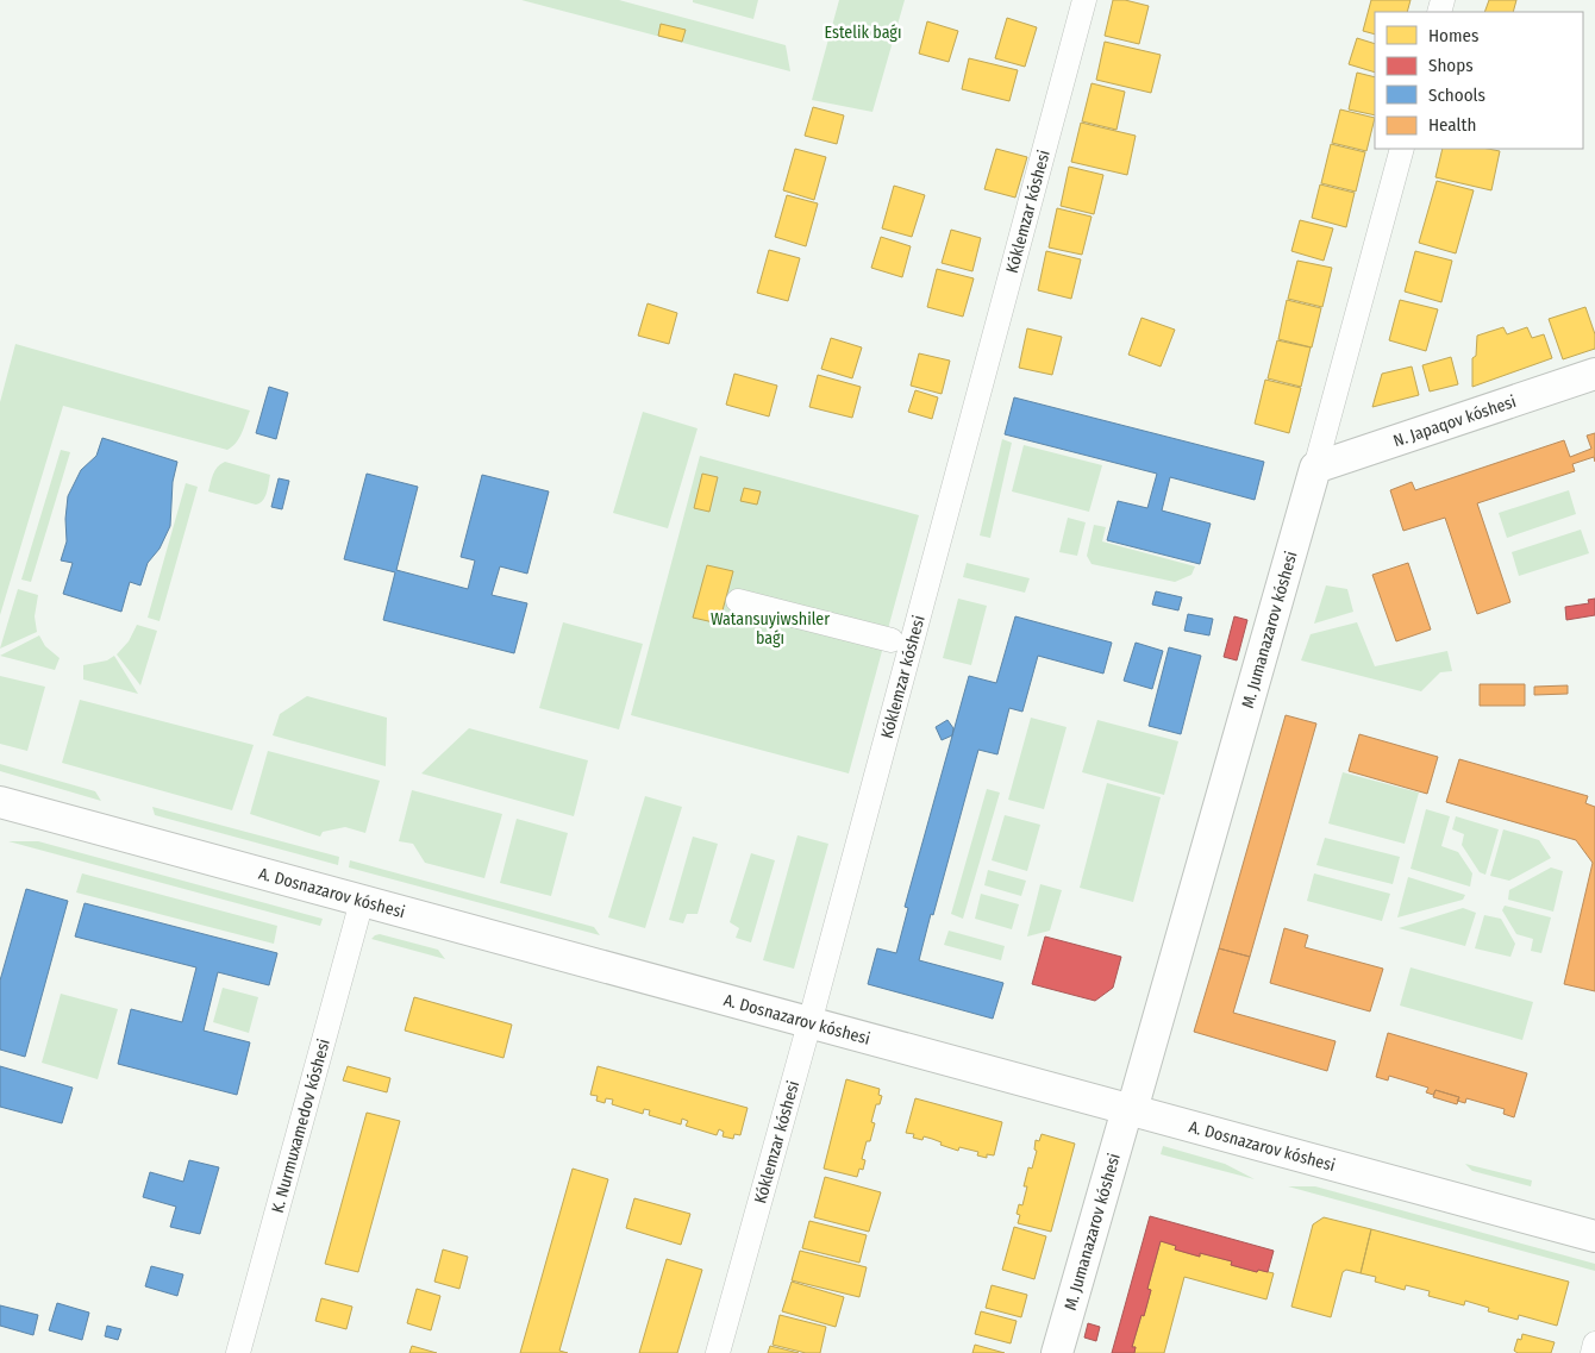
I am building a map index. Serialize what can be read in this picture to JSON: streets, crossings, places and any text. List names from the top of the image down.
{
  "streets": {
    "main road": ["N. Japaqov kóshesi", "M. Jumanazarov kóshesi", "A. Dosnazarov kóshesi"],
    "street": ["Kóklemzar kóshesi", "K. Nurmuxamedov kóshesi"]
  },
  "crossings": [
    ["Kóklemzar kóshesi", "A. Dosnazarov kóshesi"],
    ["N. Japaqov kóshesi", "M. Jumanazarov kóshesi"],
    ["M. Jumanazarov kóshesi", "A. Dosnazarov kóshesi"],
    ["A. Dosnazarov kóshesi", "K. Nurmuxamedov kóshesi"]
  ],
  "parks": ["Estelik baǵı", "Watansuyiwshiler baǵı"],
  "legend": [
    "Homes",
    "Shops",
    "Schools",
    "Health"
  ]
}
